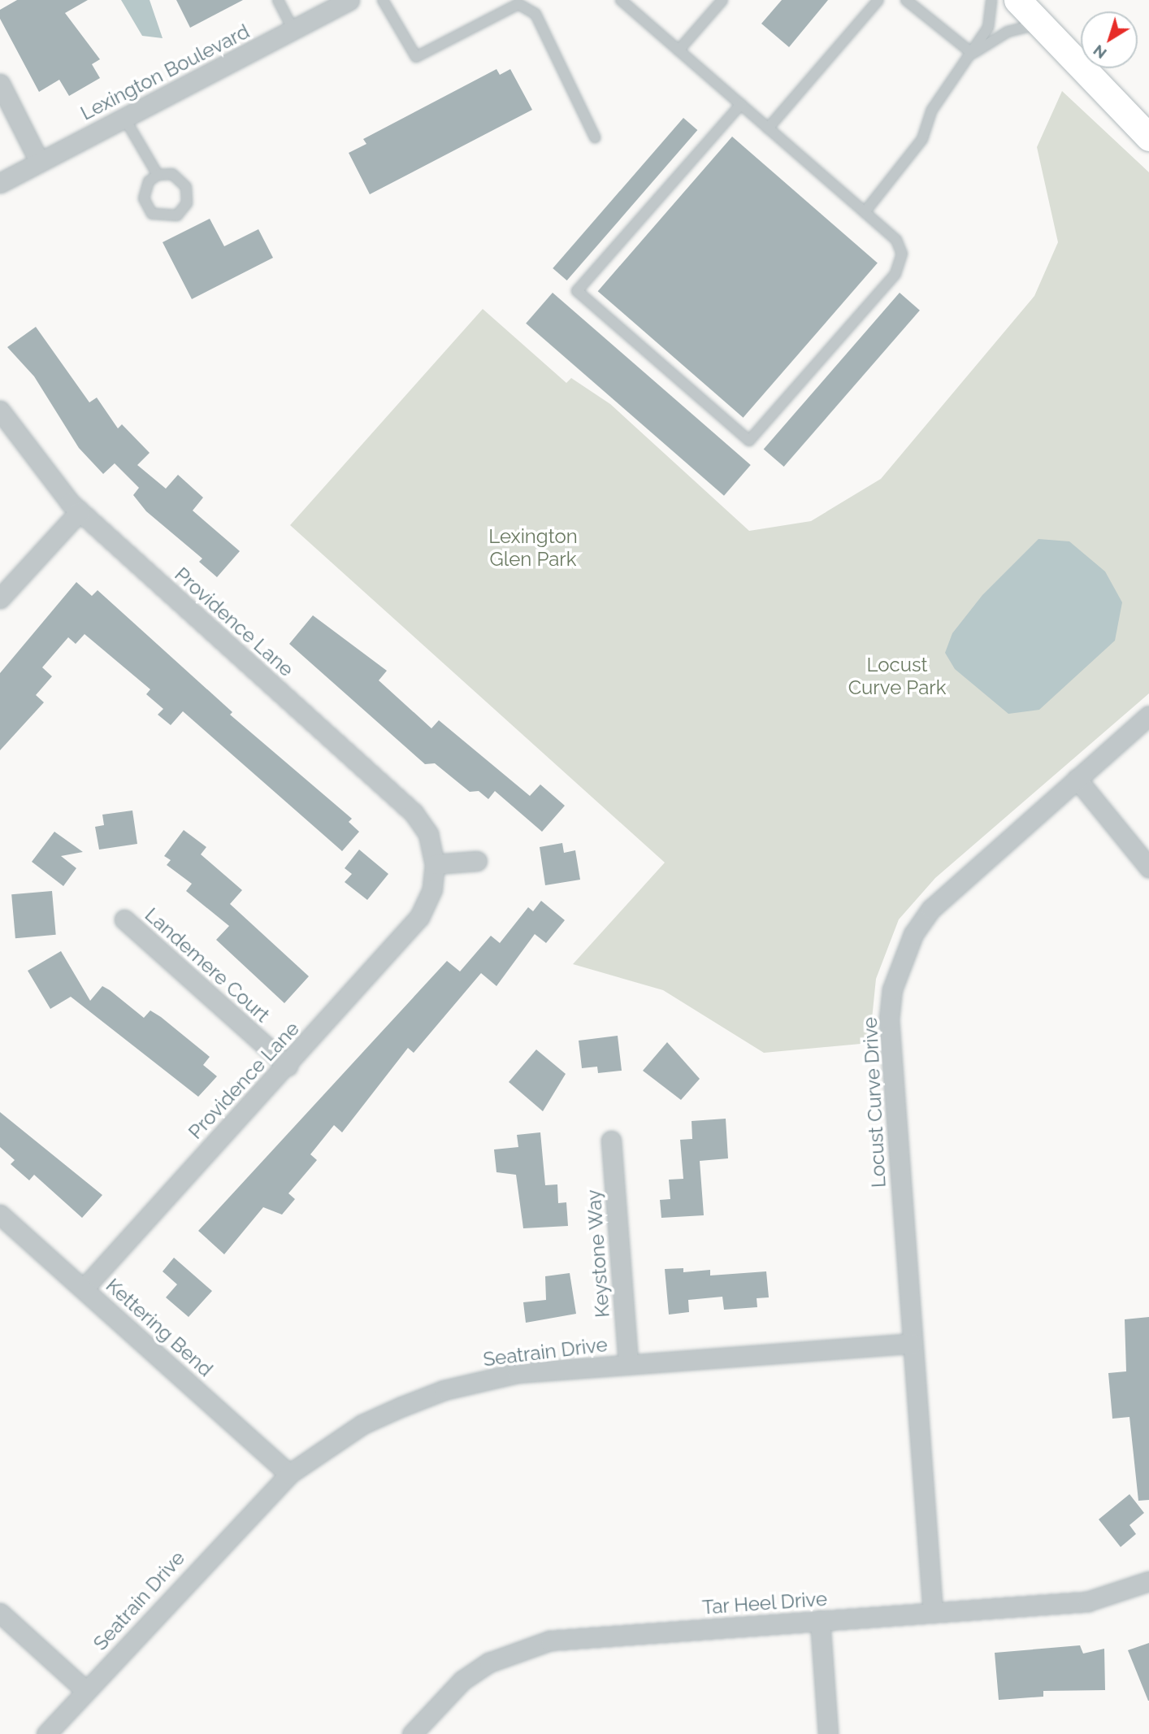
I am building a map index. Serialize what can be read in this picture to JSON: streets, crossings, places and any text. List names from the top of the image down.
{
  "streets": {
    "street": [
      "Lexington Boulevard",
      "Providence Lane",
      "Landemere Court",
      "Locust Curve Drive",
      "Keystone Way",
      "Kettering Bend",
      "Seatrain Drive",
      "Tar Heel Drive"
    ]
  },
  "crossings": [
    ["Providence Lane", "Landemere Court"],
    ["Providence Lane", "Kettering Bend"],
    ["Locust Curve Drive", "Seatrain Drive"],
    ["Locust Curve Drive", "Tar Heel Drive"],
    ["Keystone Way", "Seatrain Drive"],
    ["Kettering Bend", "Seatrain Drive"]
  ],
  "parks": ["Lexington Glen Park", "Locust Curve Park"],
  "north": "bottom left"
}
